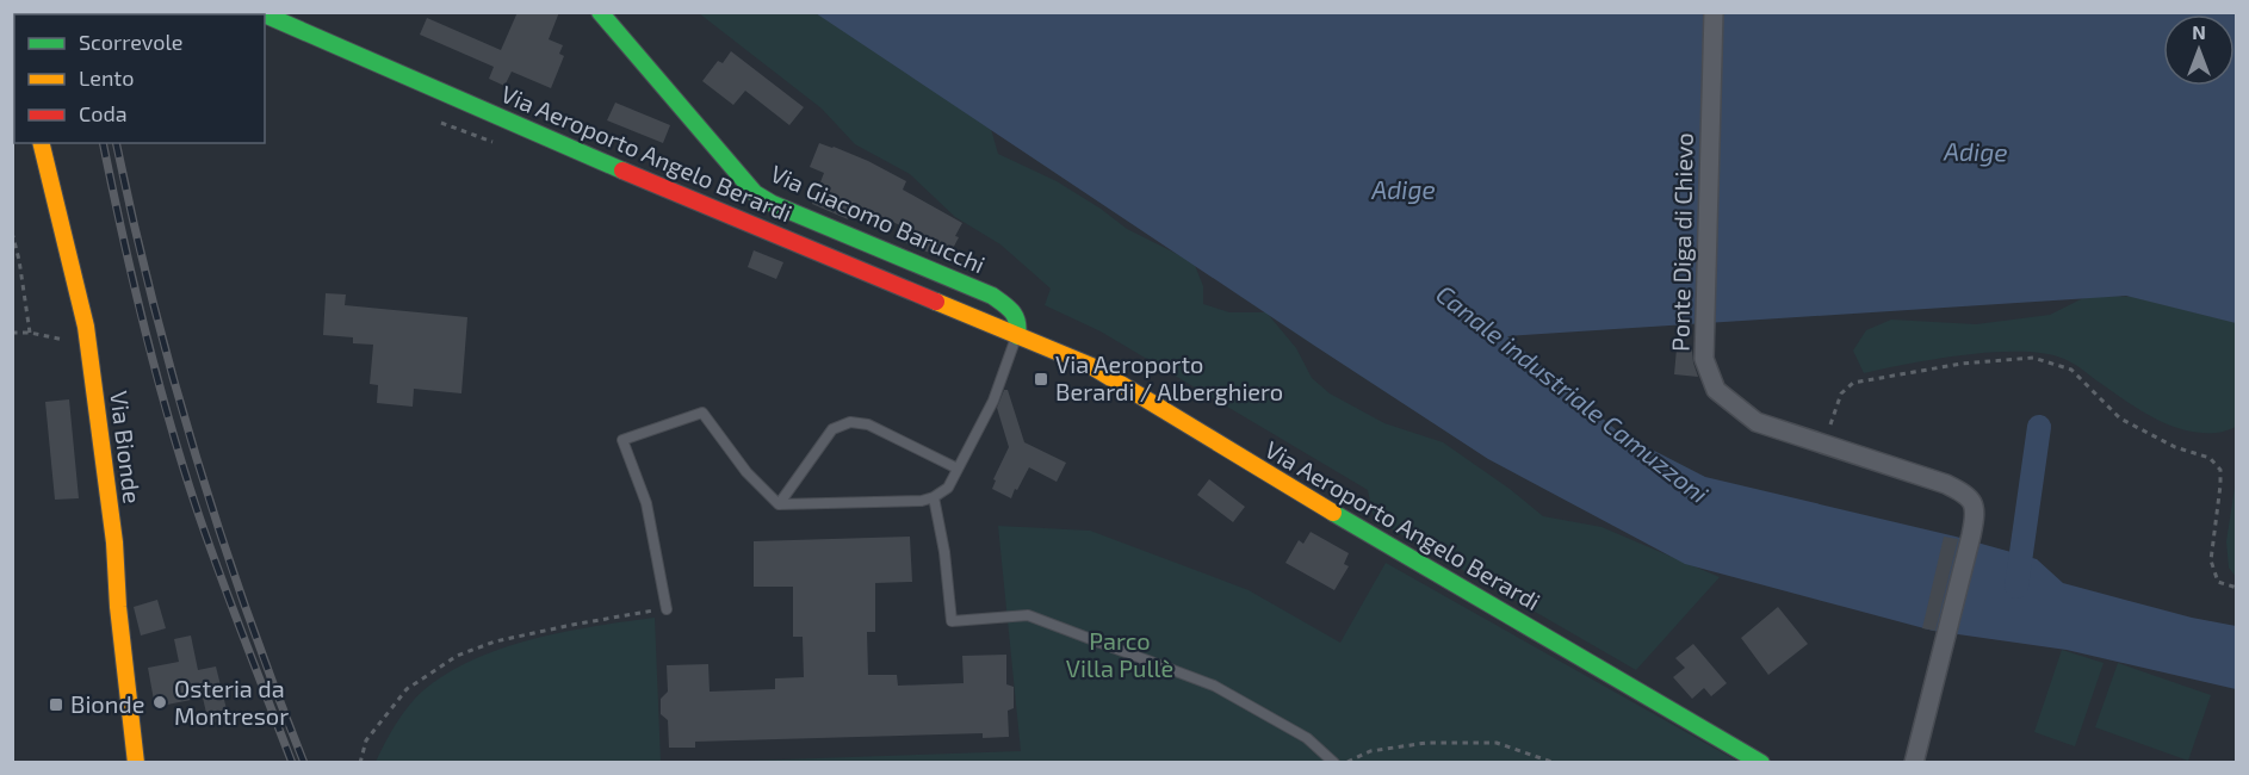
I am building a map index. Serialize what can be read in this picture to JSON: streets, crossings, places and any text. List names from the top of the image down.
{
  "streets": {
    "street": [
      "Via Aeroporto Angelo Berardi",
      "Via Giacomo Barucchi",
      "Ponte Diga di Chievo",
      "Via Bionde"
    ]
  },
  "crossings": [
    ["Via Aeroporto Angelo Berardi", "Via Giacomo Barucchi"]
  ],
  "water": ["Adige", "Canale industriale Camuzzoni"],
  "parks": ["Parco Villa Pullè"],
  "places": {
    "transit": ["Via Aeroporto Berardi / Alberghiero", "Bionde"],
    "other": ["Osteria da Montresor"]
  },
  "legend": ["Scorrevole", "Lento", "Coda"],
  "north": "top"
}
